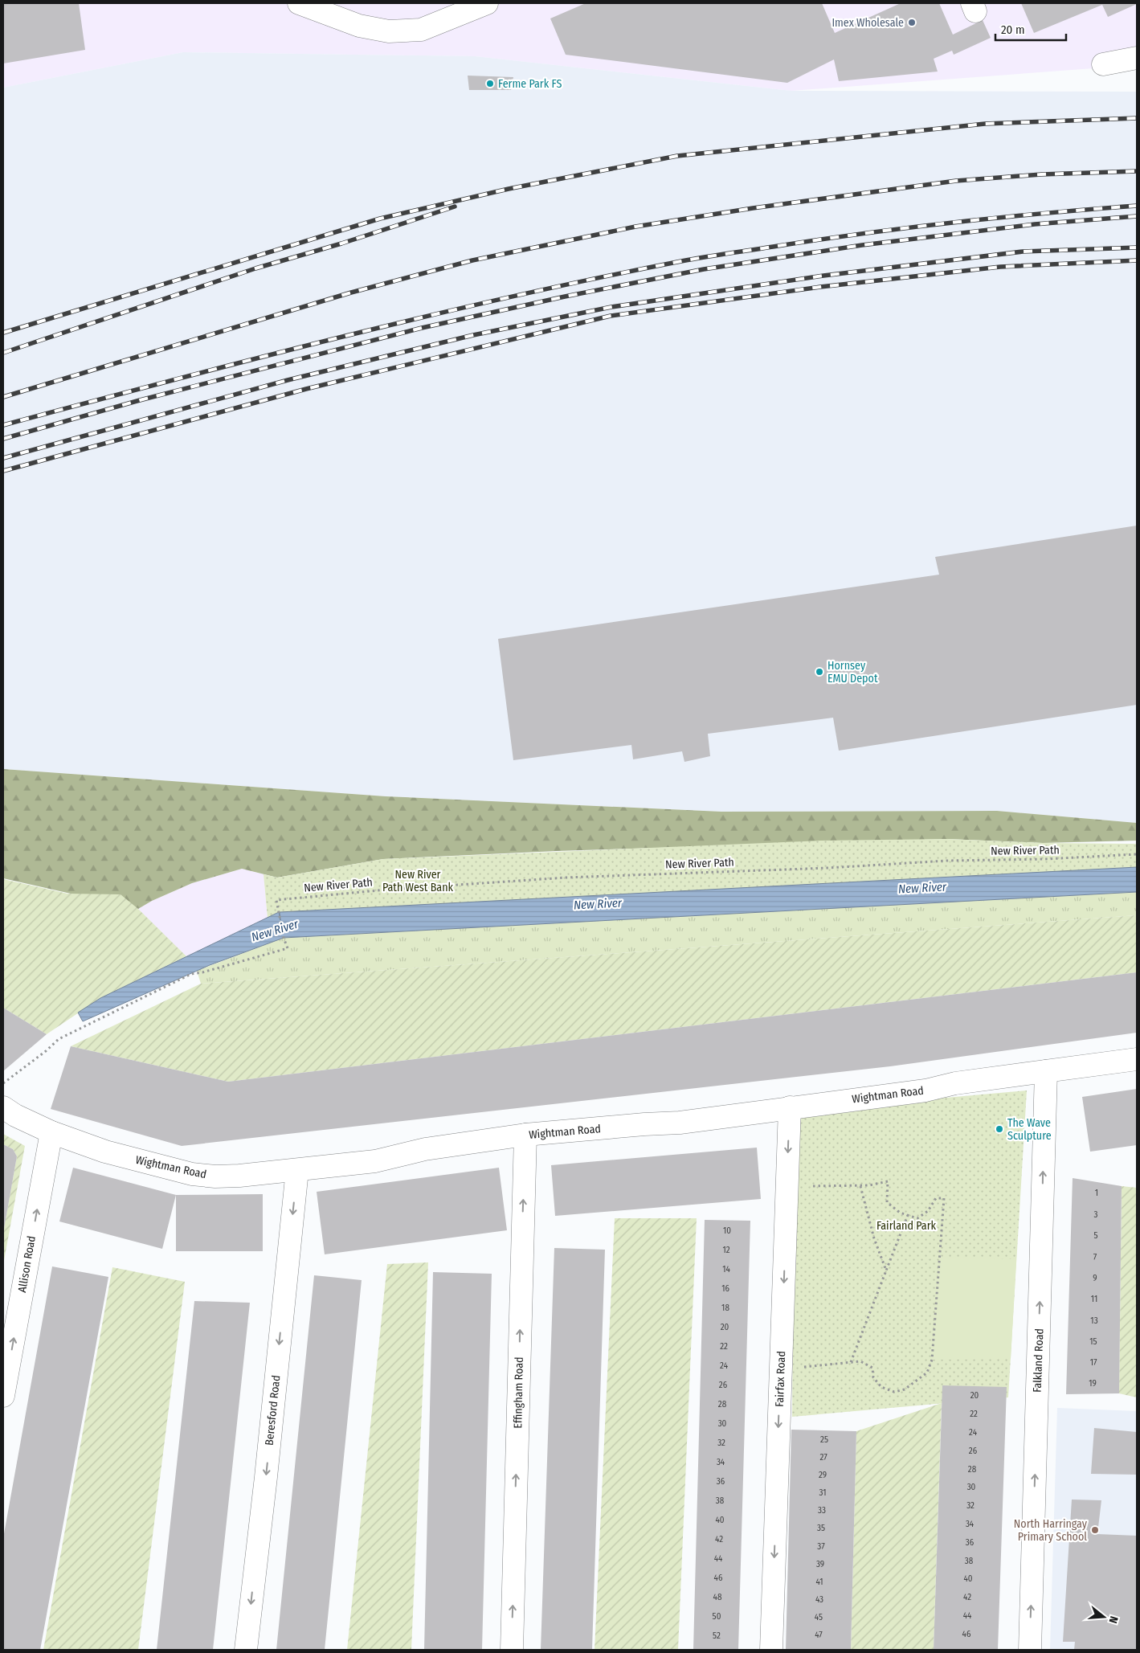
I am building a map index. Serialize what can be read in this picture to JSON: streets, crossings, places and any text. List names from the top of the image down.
{
  "streets": {
    "street": [
      "Wightman Road",
      "Allison Road",
      "Falkland Road",
      "Fairfax Road",
      "Effingham Road",
      "Beresford Road"
    ],
    "path": ["New River Path"]
  },
  "crossings": [
    ["Wightman Road", "Allison Road"],
    ["Wightman Road", "Falkland Road"],
    ["Wightman Road", "Fairfax Road"],
    ["Wightman Road", "Effingham Road"],
    ["Wightman Road", "Beresford Road"]
  ],
  "one_way": [
    "Allison Road",
    "Falkland Road",
    "Fairfax Road",
    "Effingham Road",
    "Beresford Road"
  ],
  "water": ["New River"],
  "parks": ["New River Path West Bank", "Fairland Park"],
  "places": [
    "Imex Wholesale",
    "Ferme Park FS",
    "Hornsey EMU Depot",
    "The Wave Sculpture",
    "North Harringay Primary School"
  ],
  "house_numbers": [
    "1",
    "3",
    "10",
    "5",
    "12",
    "7",
    "14",
    "9",
    "16",
    "11",
    "18",
    "13",
    "20",
    "15",
    "22",
    "17",
    "24",
    "19",
    "26",
    "20",
    "28",
    "22",
    "30",
    "24",
    "25",
    "32",
    "26",
    "27",
    "34",
    "28",
    "29",
    "36",
    "30",
    "31",
    "38",
    "32",
    "33",
    "40",
    "34",
    "35",
    "42",
    "36",
    "37",
    "44",
    "38",
    "39",
    "46",
    "40",
    "41",
    "48",
    "42",
    "43",
    "44",
    "50",
    "45",
    "46",
    "47",
    "52"
  ],
  "scale_bar": "20 m",
  "north": "right"
}
